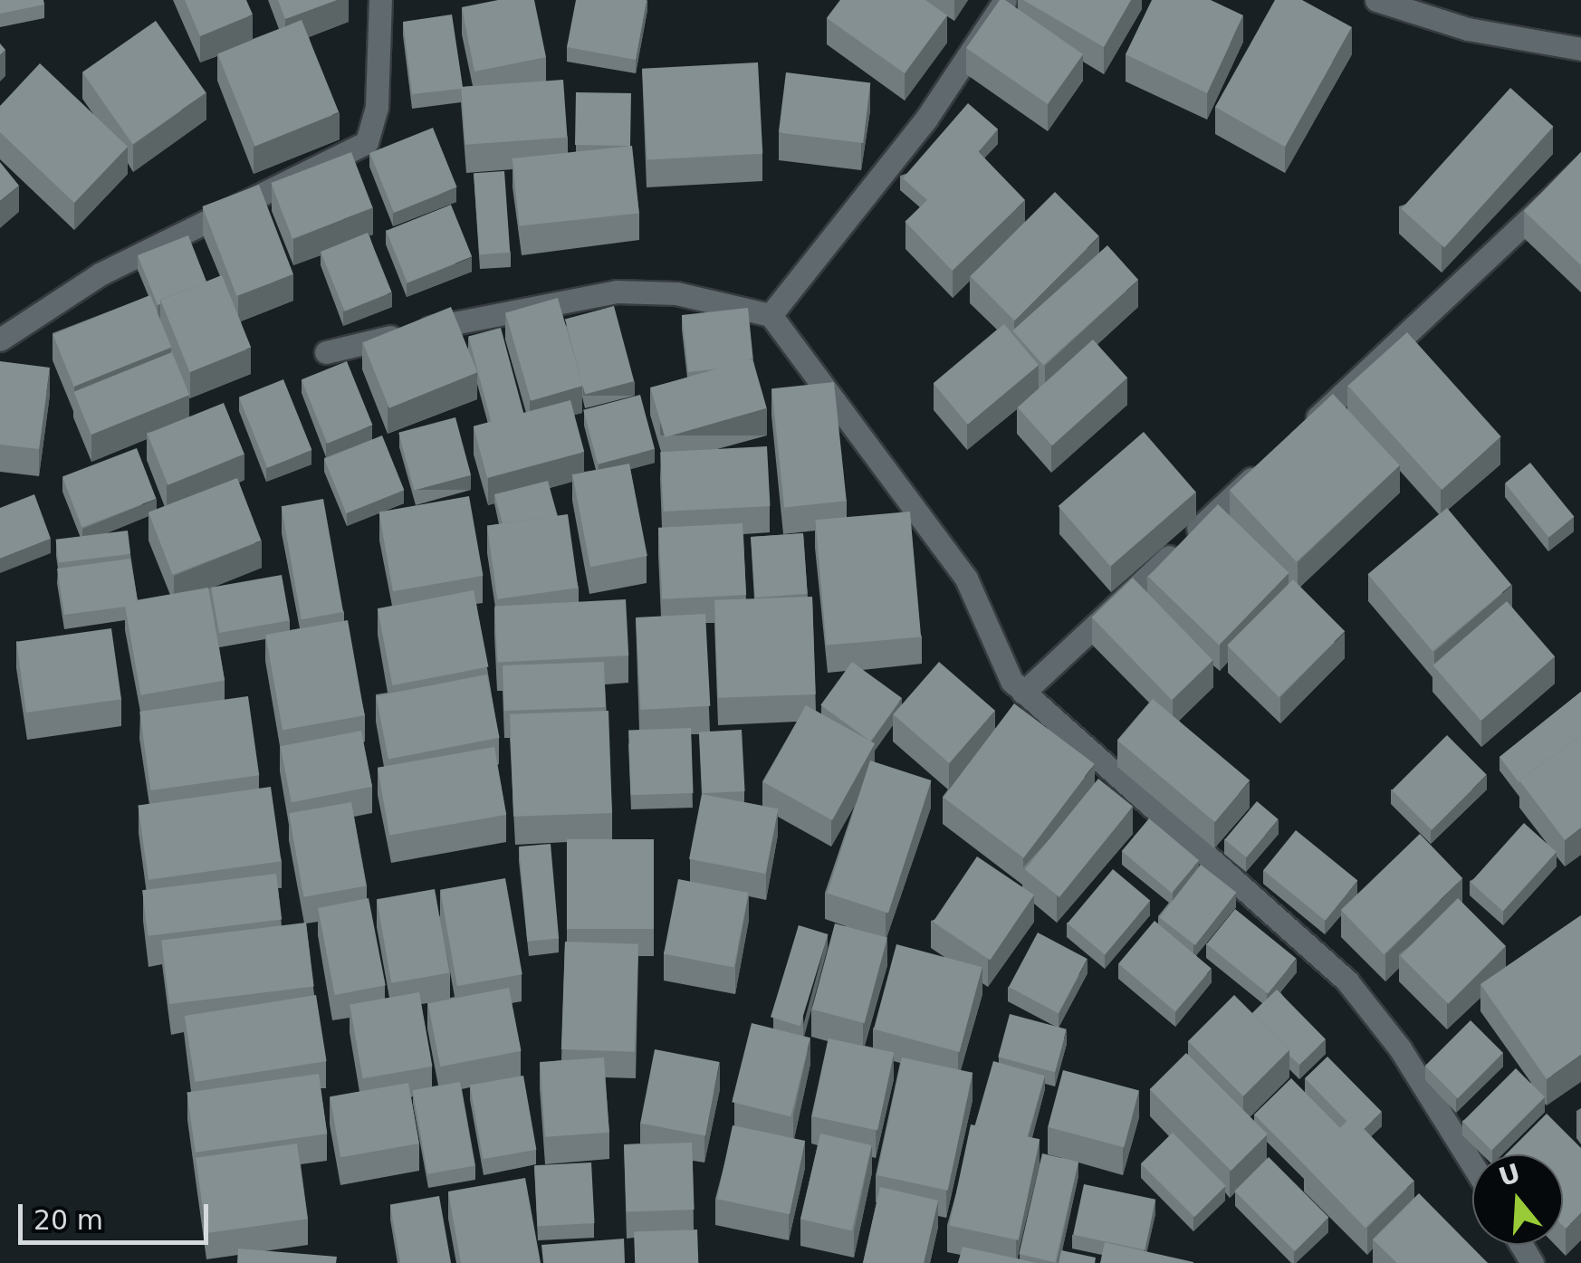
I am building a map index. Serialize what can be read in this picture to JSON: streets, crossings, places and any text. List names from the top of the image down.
{
  "scale_bar": "20 m",
  "north": "top"
}
